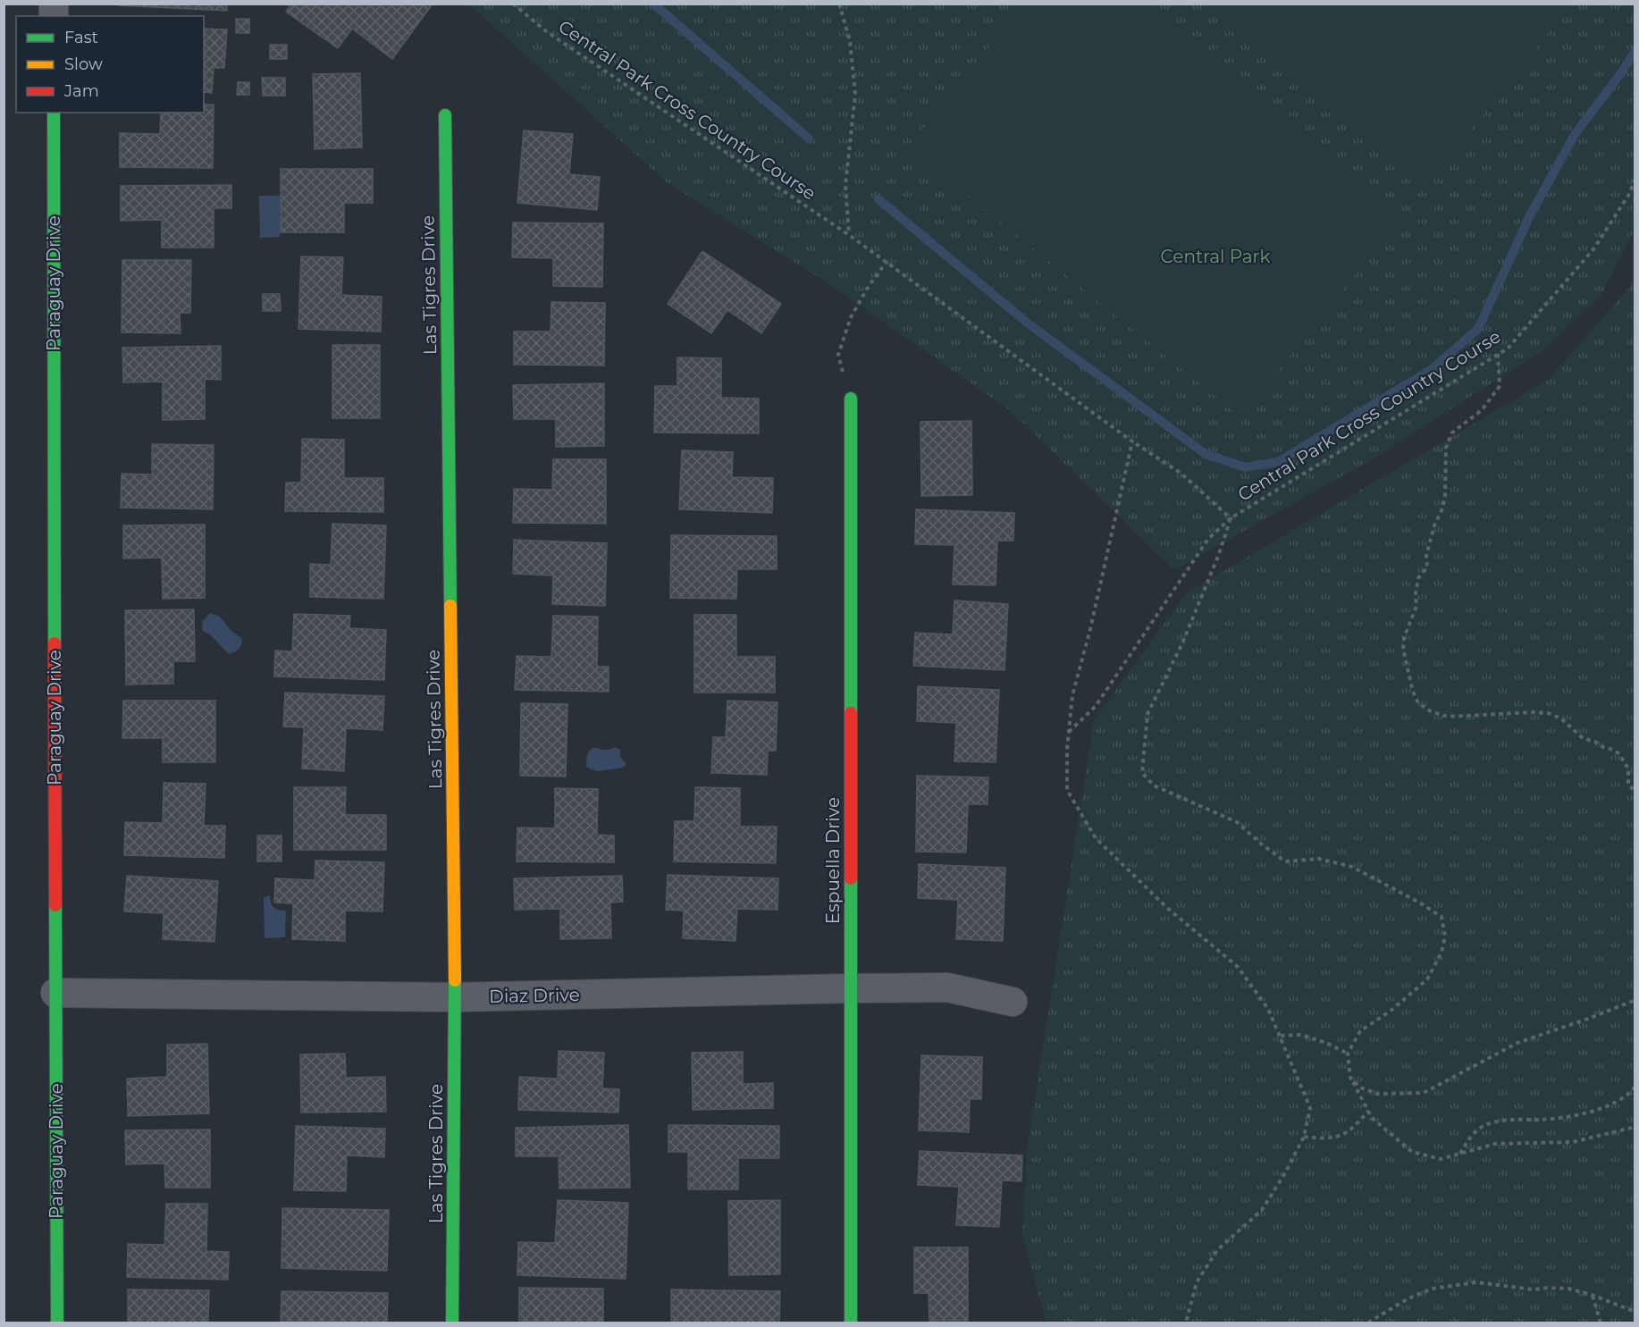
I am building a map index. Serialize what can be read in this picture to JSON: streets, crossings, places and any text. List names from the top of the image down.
{
  "streets": {
    "street": [
      "Paraguay Drive",
      "Las Tigres Drive",
      "Espuella Drive",
      "Diaz Drive"
    ],
    "path": ["Central Park Cross Country Course"]
  },
  "crossings": [
    ["Paraguay Drive", "Diaz Drive"],
    ["Las Tigres Drive", "Diaz Drive"],
    ["Espuella Drive", "Diaz Drive"]
  ],
  "parks": ["Central Park"],
  "legend": ["Fast", "Slow", "Jam"]
}
